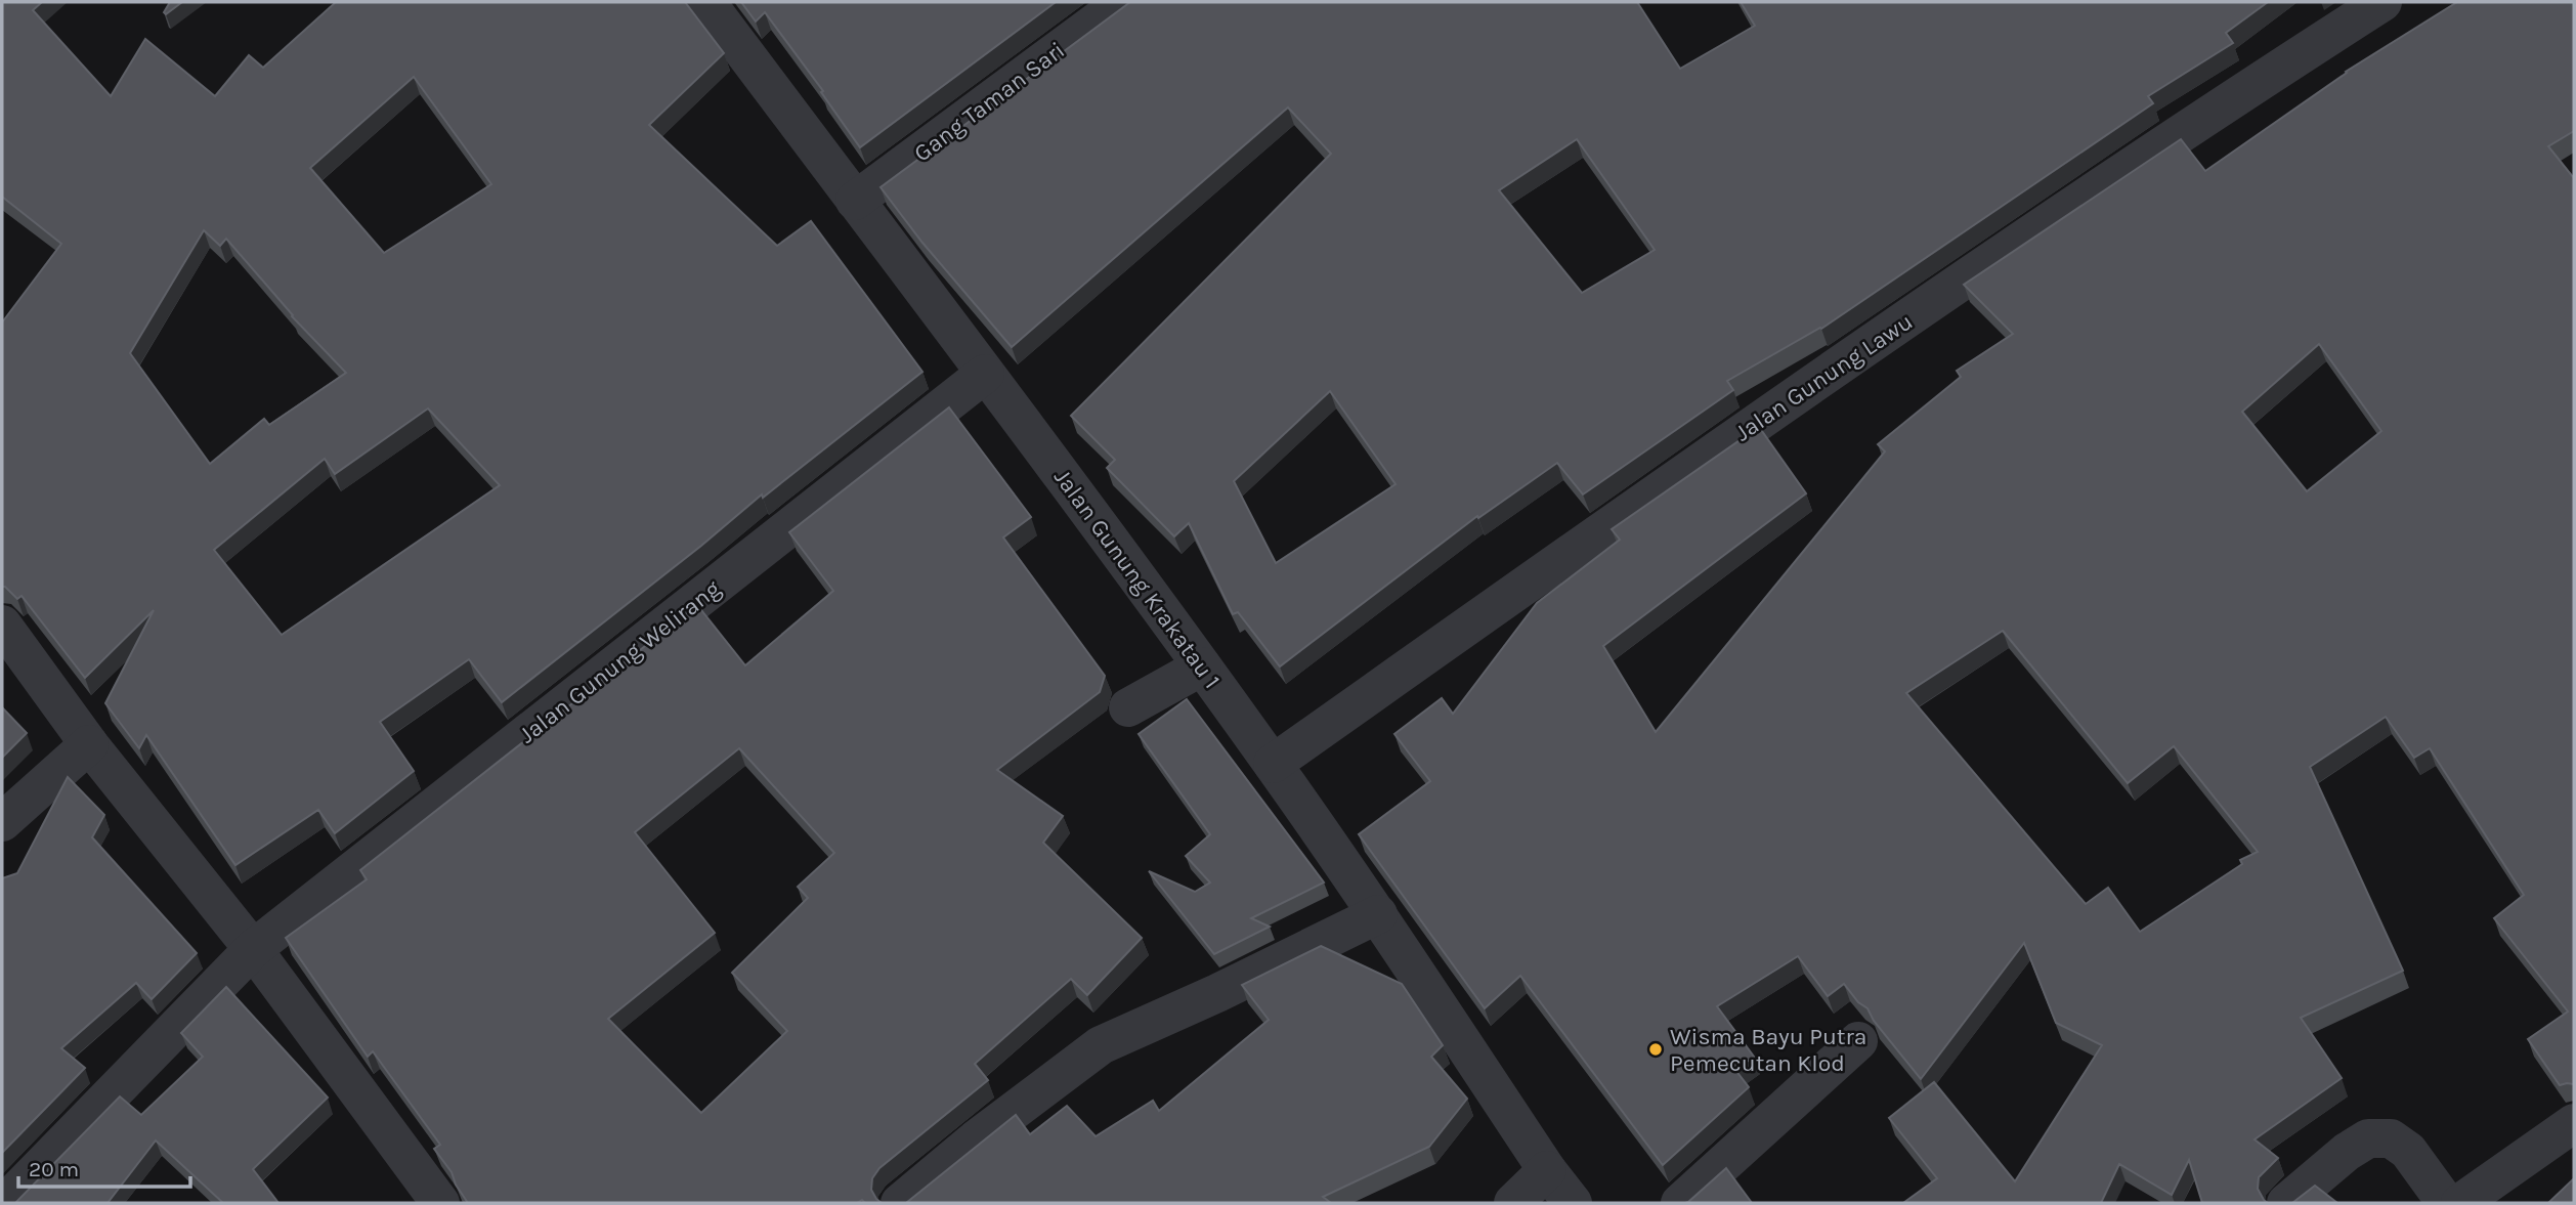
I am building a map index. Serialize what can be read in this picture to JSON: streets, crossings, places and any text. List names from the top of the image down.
{
  "streets": {
    "street": [
      "Gang Taman Sari",
      "Jalan Gunung Lawu",
      "Jalan Gunung Krakatau 1",
      "Jalan Gunung Welirang"
    ]
  },
  "crossings": [
    ["Gang Taman Sari", "Jalan Gunung Krakatau 1"],
    ["Jalan Gunung Lawu", "Jalan Gunung Krakatau 1"],
    ["Jalan Gunung Krakatau 1", "Jalan Gunung Welirang"]
  ],
  "places": ["Wisma Bayu Putra Pemecutan Klod"],
  "scale_bar": "20 m"
}
